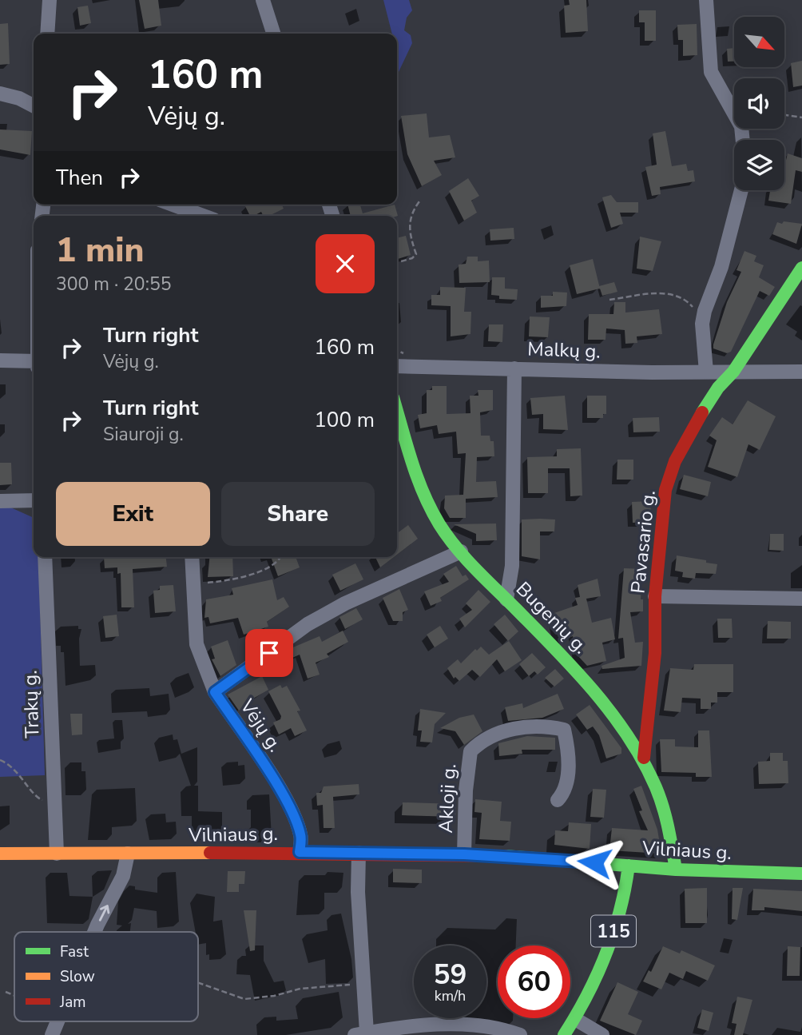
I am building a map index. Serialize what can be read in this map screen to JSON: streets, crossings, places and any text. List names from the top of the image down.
{
  "streets": {
    "street": [
      "Malkų g.",
      "Pavasario g.",
      "Bugenių g.",
      "Trakų g.",
      "Vėjų g.",
      "Akloji g.",
      "Vilniaus g.",
      "115"
    ]
  },
  "crossings": [
    ["Malkų g.", "Pavasario g."],
    ["Pavasario g.", "Bugenių g."],
    ["Bugenių g.", "Vilniaus g."],
    ["Trakų g.", "Vilniaus g."],
    ["Vėjų g.", "Vilniaus g."],
    ["Akloji g.", "Vilniaus g."],
    ["Vilniaus g.", "115"]
  ],
  "legend": ["Fast", "Slow", "Jam"],
  "north": "bottom right",
  "page": {
    "turn": ["160 m", "Vėjų g."],
    "then": "Then",
    "heading": ["1 min", "300 m · 20:55"],
    "list": [
      {
        "name": "Turn right",
        "note": "Vėjų g.",
        "value": "160 m"
      },
      {
        "name": "Turn right",
        "note": "Siauroji g.",
        "value": "100 m"
      }
    ],
    "buttons": ["Exit", "Share"],
    "speed": "59 km/h",
    "limit": "60"
  }
}
